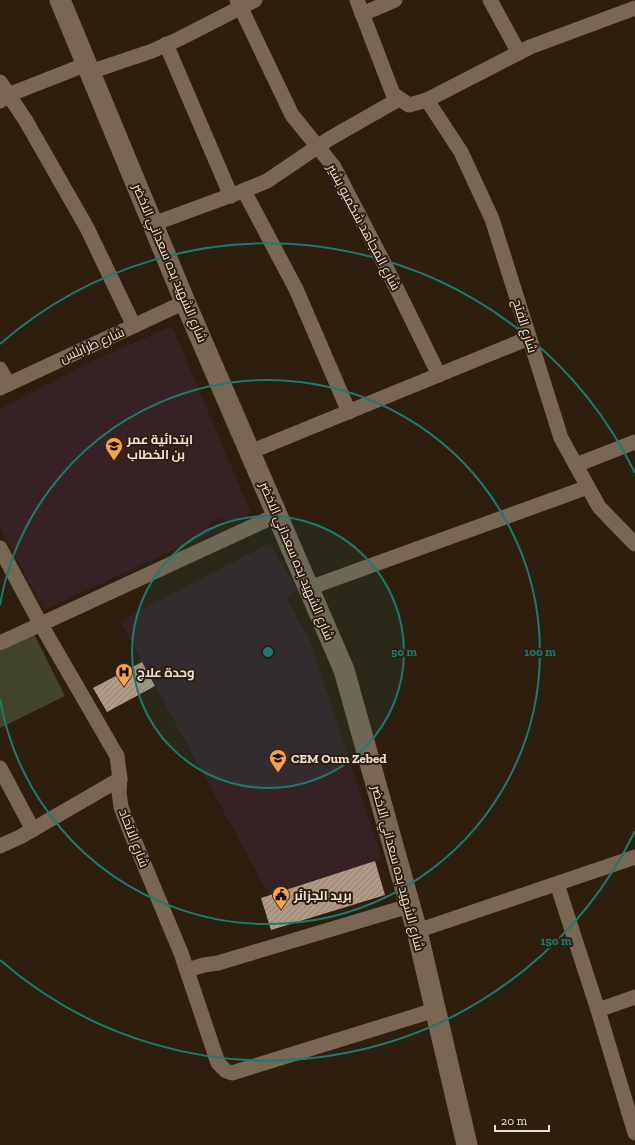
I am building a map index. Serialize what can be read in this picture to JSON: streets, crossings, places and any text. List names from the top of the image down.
{
  "streets": {
    "main road": ["شارع الشهيد بده سعداني الاخضر"],
    "street": [
      "شارع المجاهد شكمبو بشير",
      "شارع الفتح",
      "شارع طرابلس",
      "شارع الاتحاد"
    ]
  },
  "crossings": [
    ["شارع الشهيد بده سعداني الاخضر", "شارع طرابلس"],
    ["شارع الشهيد بده سعداني الاخضر", "شارع الاتحاد"]
  ],
  "places": {
    "school or university": ["ابتدائية عمر بن الخطاب", "CEM Oum Zebed"],
    "hospital": ["وحدة علاج"],
    "public building": ["بريد الجزائر"]
  },
  "scale_bar": "20 m",
  "rings": ["50 m", "100 m", "150 m"]
}
